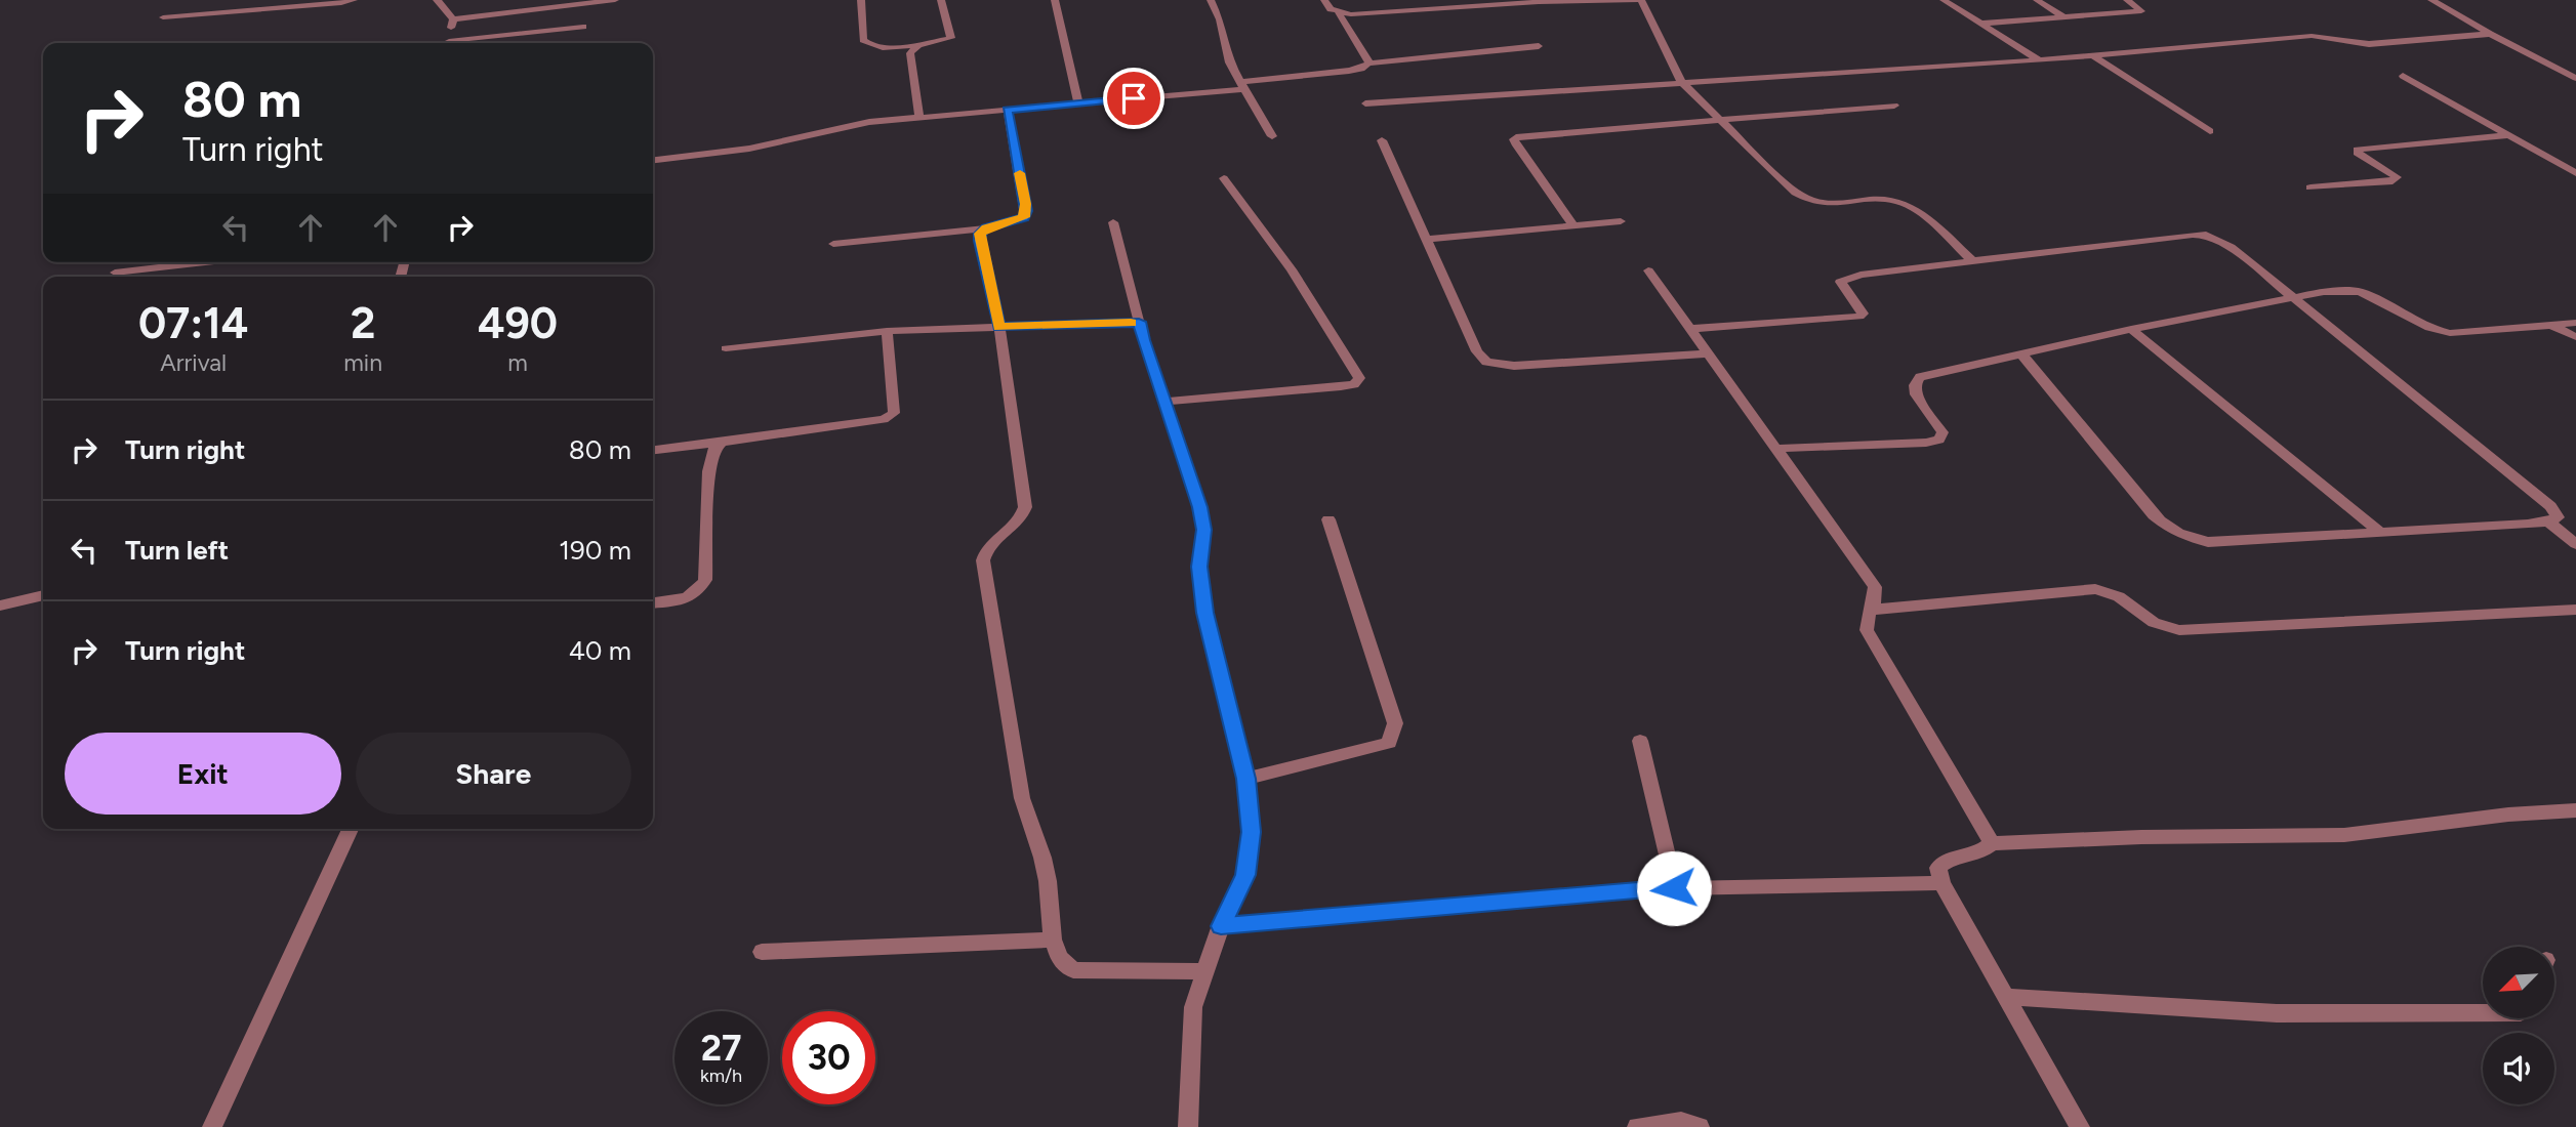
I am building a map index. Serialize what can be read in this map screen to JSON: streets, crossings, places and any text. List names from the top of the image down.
{
  "north": "bottom left",
  "page": {
    "turn": ["80 m", "Turn right"],
    "eta": [
      "07:14",
      "Arrival",
      "2",
      "min",
      "490",
      "m"
    ],
    "list": [
      {
        "name": "Turn right",
        "value": "80 m"
      },
      {
        "name": "Turn left",
        "value": "190 m"
      },
      {
        "name": "Turn right",
        "value": "40 m"
      }
    ],
    "buttons": ["Exit", "Share"],
    "speed": "27 km/h",
    "limit": "30"
  }
}
